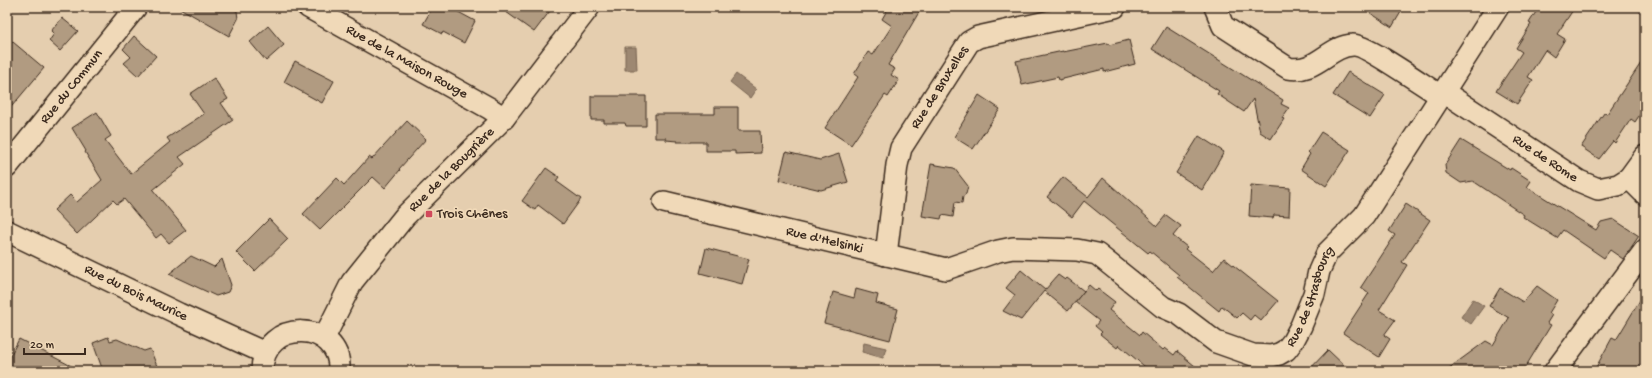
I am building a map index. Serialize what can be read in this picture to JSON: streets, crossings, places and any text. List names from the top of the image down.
{
  "streets": {
    "street": [
      "Rue de la Maison Rouge",
      "Rue du Commun",
      "Rue de Bruxelles",
      "Rue de Rome",
      "Rue de la Bougrière",
      "Rue d'Helsinki",
      "Rue du Bois Maurice",
      "Rue de Strasbourg"
    ]
  },
  "crossings": [
    ["Rue de la Maison Rouge", "Rue de la Bougrière"],
    ["Rue de Bruxelles", "Rue d'Helsinki"],
    ["Rue de Rome", "Rue de Strasbourg"],
    ["Rue d'Helsinki", "Rue de Strasbourg"]
  ],
  "places": {
    "transit": ["Trois Chênes"]
  },
  "scale_bar": "20 m"
}
